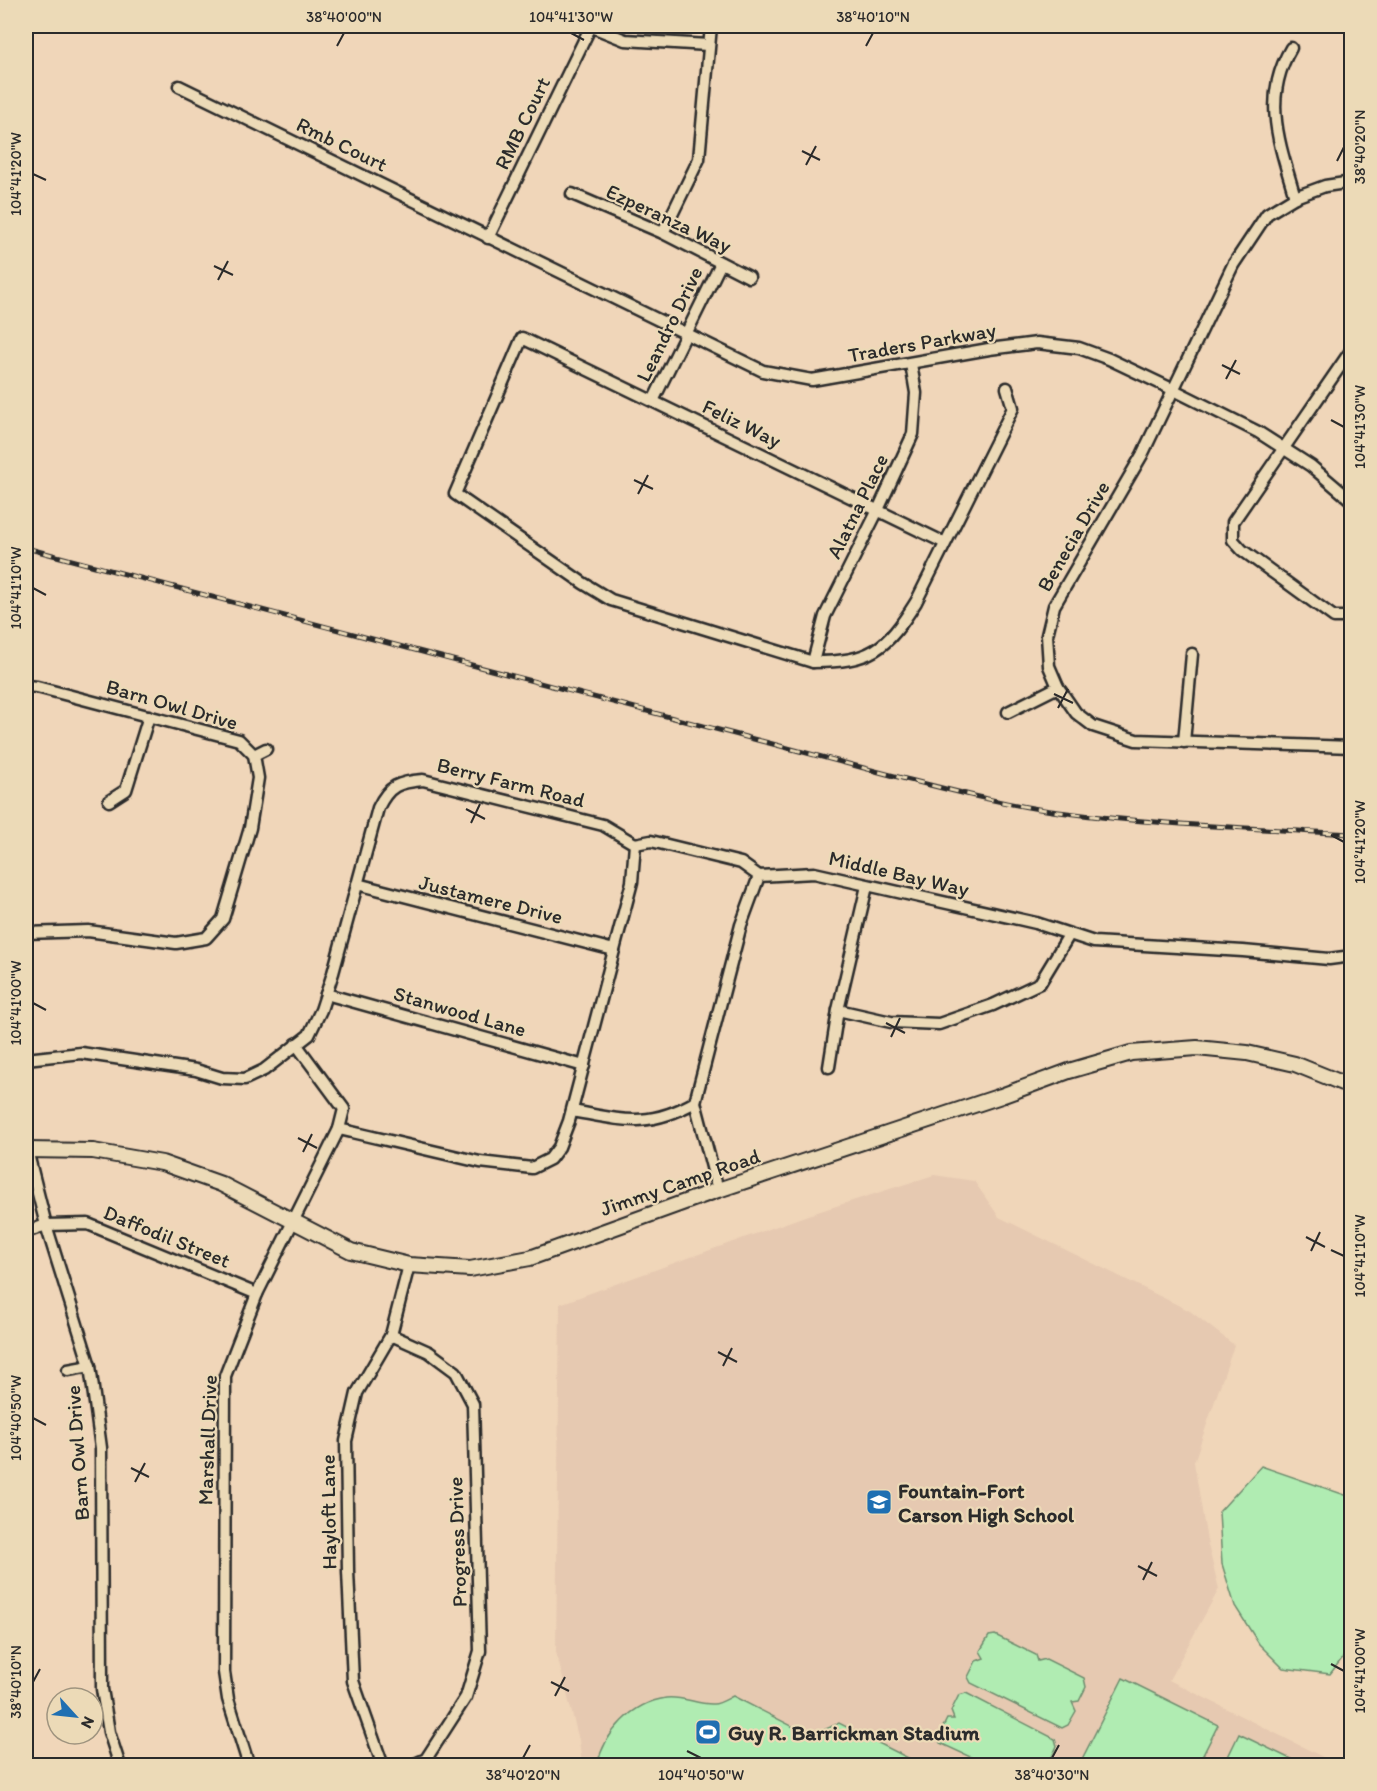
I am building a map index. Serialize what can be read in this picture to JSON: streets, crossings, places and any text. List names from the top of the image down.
{
  "streets": {
    "street": [
      "RMB Court",
      "Rmb Court",
      "Ezperanza Way",
      "Leandro Drive",
      "Traders Parkway",
      "Feliz Way",
      "Alatna Place",
      "Benecia Drive",
      "Barn Owl Drive",
      "Berry Farm Road",
      "Middle Bay Way",
      "Justamere Drive",
      "Stanwood Lane",
      "Jimmy Camp Road",
      "Daffodil Street",
      "Marshall Drive",
      "Hayloft Lane",
      "Progress Drive"
    ]
  },
  "crossings": [
    ["RMB Court", "Rmb Court"],
    ["RMB Court", "Traders Parkway"],
    ["Rmb Court", "Traders Parkway"],
    ["Ezperanza Way", "Leandro Drive"],
    ["Leandro Drive", "Traders Parkway"],
    ["Leandro Drive", "Feliz Way"],
    ["Traders Parkway", "Alatna Place"],
    ["Traders Parkway", "Benecia Drive"],
    ["Feliz Way", "Alatna Place"],
    ["Barn Owl Drive", "Jimmy Camp Road"],
    ["Barn Owl Drive", "Daffodil Street"],
    ["Berry Farm Road", "Justamere Drive"],
    ["Berry Farm Road", "Stanwood Lane"],
    ["Berry Farm Road", "Marshall Drive"],
    ["Jimmy Camp Road", "Marshall Drive"],
    ["Jimmy Camp Road", "Hayloft Lane"],
    ["Daffodil Street", "Marshall Drive"],
    ["Hayloft Lane", "Progress Drive"]
  ],
  "places": {
    "school or university": ["Fountain-Fort Carson High School"],
    "sports": ["Guy R. Barrickman Stadium"]
  },
  "north": "bottom right",
  "coordinates": [
    "38°40'00\"N",
    "104°41'30\"W",
    "38°40'10\"N",
    "38°40'20\"N",
    "104°41'20\"W",
    "104°41'10\"W",
    "104°41'00\"W",
    "104°40'50\"W",
    "38°40'30\"N"
  ]
}
